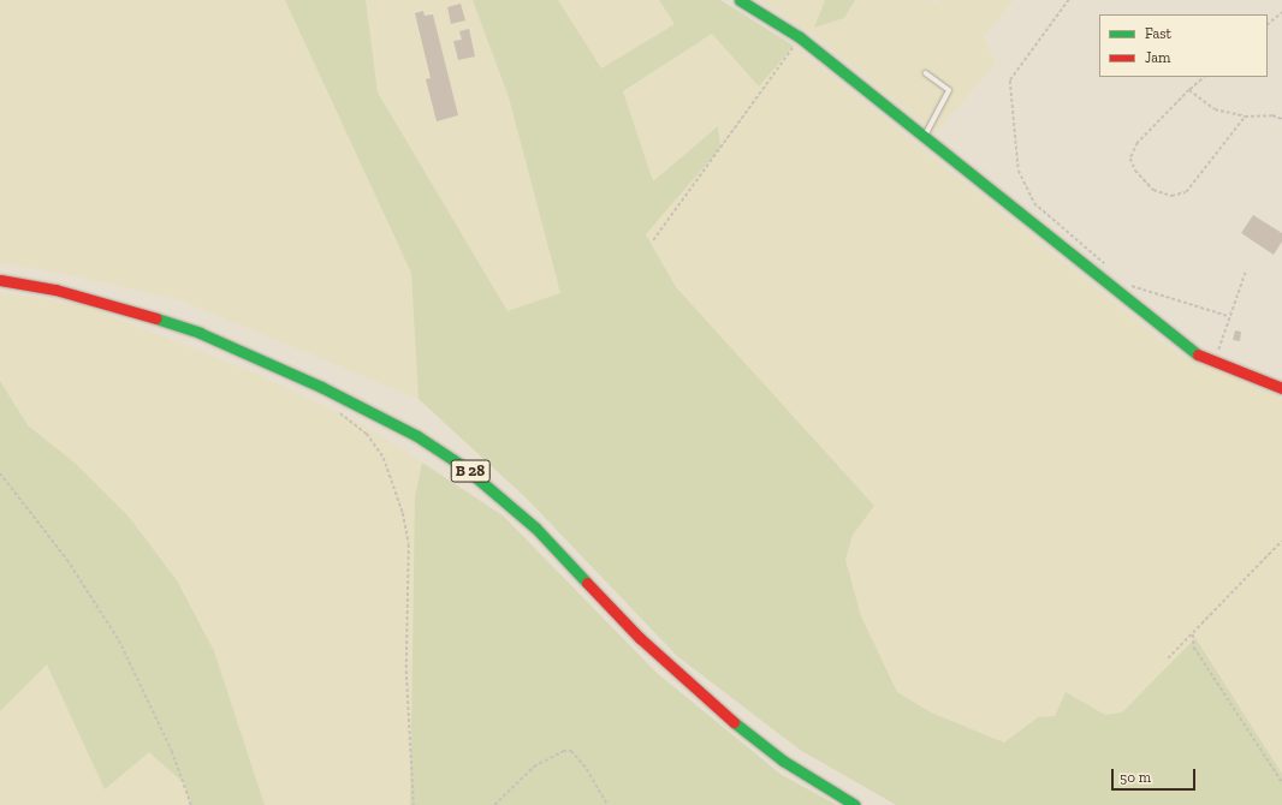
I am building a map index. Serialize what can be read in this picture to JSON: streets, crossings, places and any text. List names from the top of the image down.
{
  "streets": {
    "main road": ["B 28"]
  },
  "legend": ["Fast", "Jam"],
  "scale_bar": "50 m"
}
